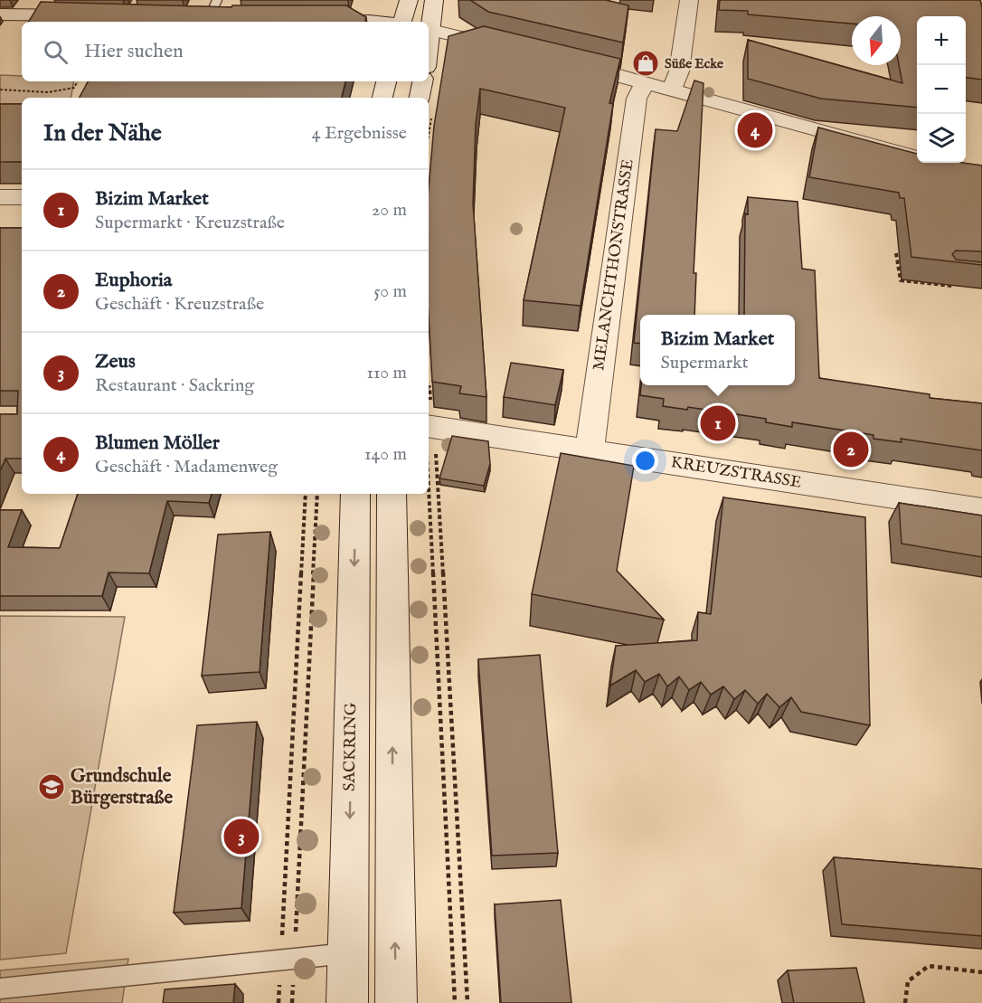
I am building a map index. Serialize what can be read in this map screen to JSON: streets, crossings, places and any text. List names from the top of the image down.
{
  "streets": {
    "street": ["MELANCHTHONSTRASSE", "KREUZSTRASSE", "SACKRING"]
  },
  "crossings": [
    ["MELANCHTHONSTRASSE", "KREUZSTRASSE"]
  ],
  "places": {
    "shop": ["Süße Ecke"],
    "school or university": ["Grundschule Bürgerstraße"]
  },
  "north": "bottom",
  "page": {
    "map_buttons": ["+", "−"],
    "search": "Hier suchen",
    "heading": ["In der Nähe", "4 Ergebnisse"],
    "pins": [
      "4",
      "1",
      "2",
      "3"
    ],
    "list": [
      {
        "mark": "1",
        "name": "Bizim Market",
        "note": "Supermarkt · Kreuzstraße",
        "value": "20 m"
      },
      {
        "mark": "2",
        "name": "Euphoria",
        "note": "Geschäft · Kreuzstraße",
        "value": "50 m"
      },
      {
        "mark": "3",
        "name": "Zeus",
        "note": "Restaurant · Sackring",
        "value": "110 m"
      },
      {
        "mark": "4",
        "name": "Blumen Möller",
        "note": "Geschäft · Madamenweg",
        "value": "140 m"
      }
    ],
    "popup": ["Bizim Market", "Supermarkt"]
  }
}
